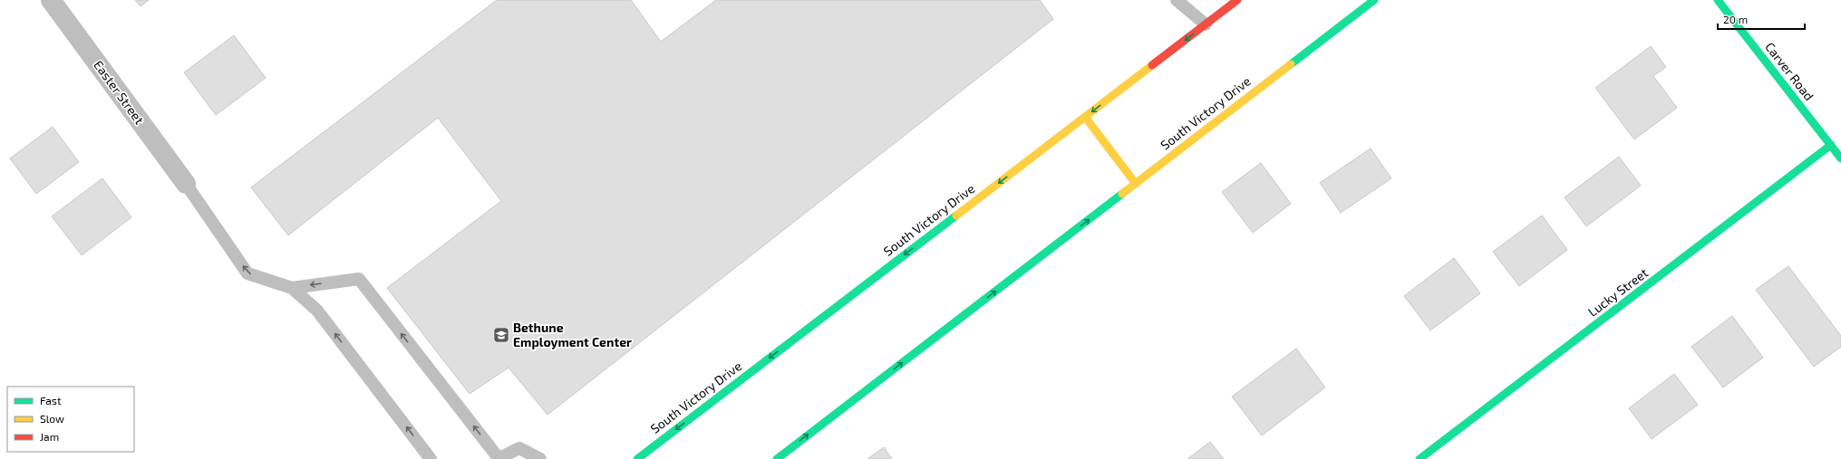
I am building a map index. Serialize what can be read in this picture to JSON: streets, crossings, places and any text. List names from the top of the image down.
{
  "streets": {
    "main road": ["Carver Road", "South Victory Drive", "Lucky Street"],
    "street": ["Easter Street"]
  },
  "crossings": [
    ["Carver Road", "Lucky Street"]
  ],
  "places": {
    "school or university": ["Bethune Employment Center"]
  },
  "legend": ["Fast", "Slow", "Jam"],
  "scale_bar": "20 m"
}
